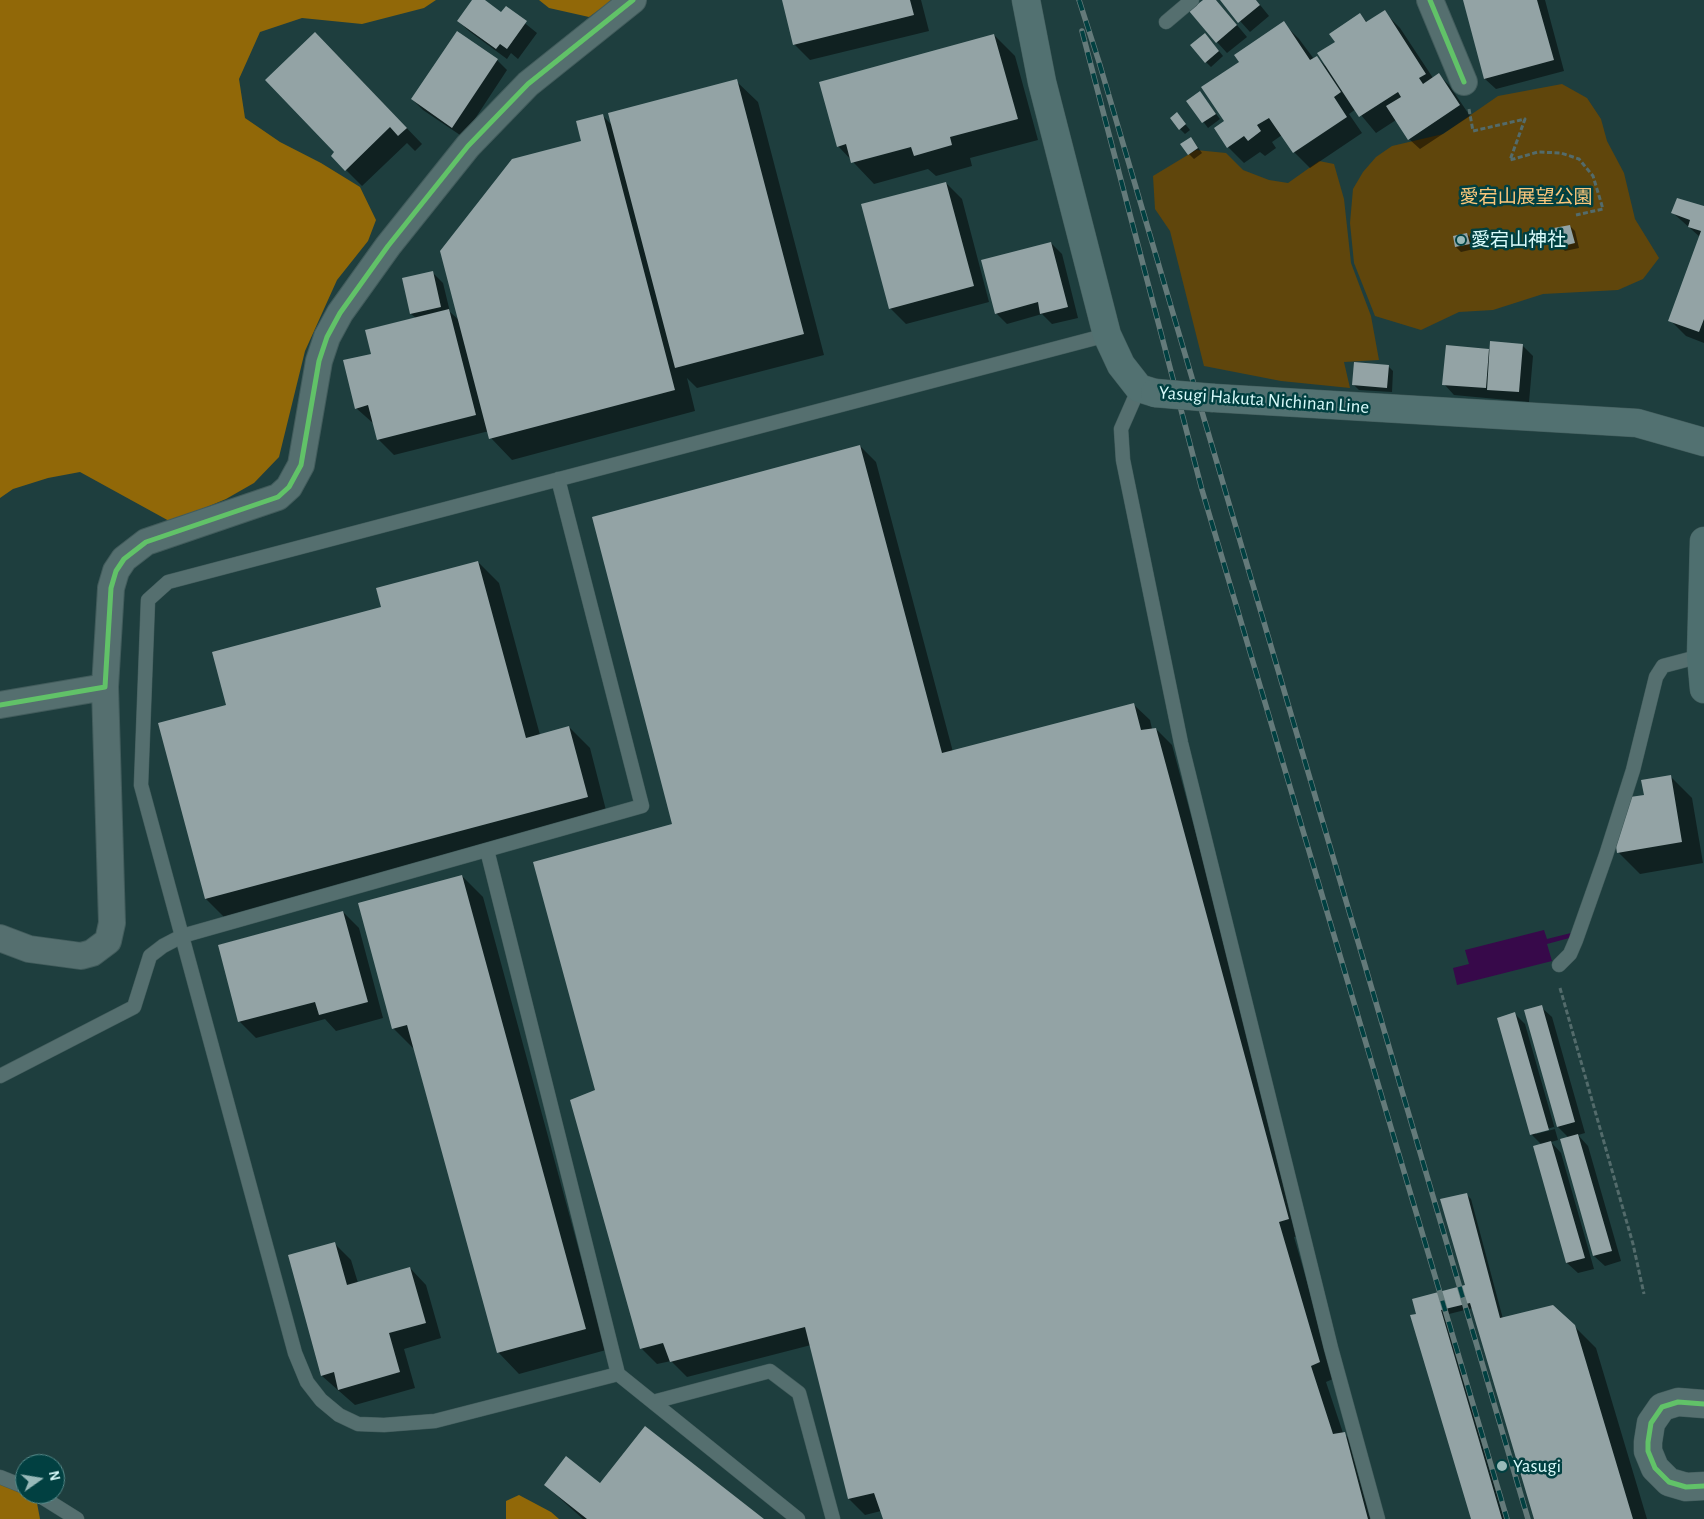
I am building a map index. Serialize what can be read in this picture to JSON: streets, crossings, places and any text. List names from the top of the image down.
{
  "streets": {
    "main road": ["Yasugi Hakuta Nichinan Line"]
  },
  "parks": ["愛宕山展望公園"],
  "places": ["愛宕山神社", "Yasugi"],
  "north": "right"
}
